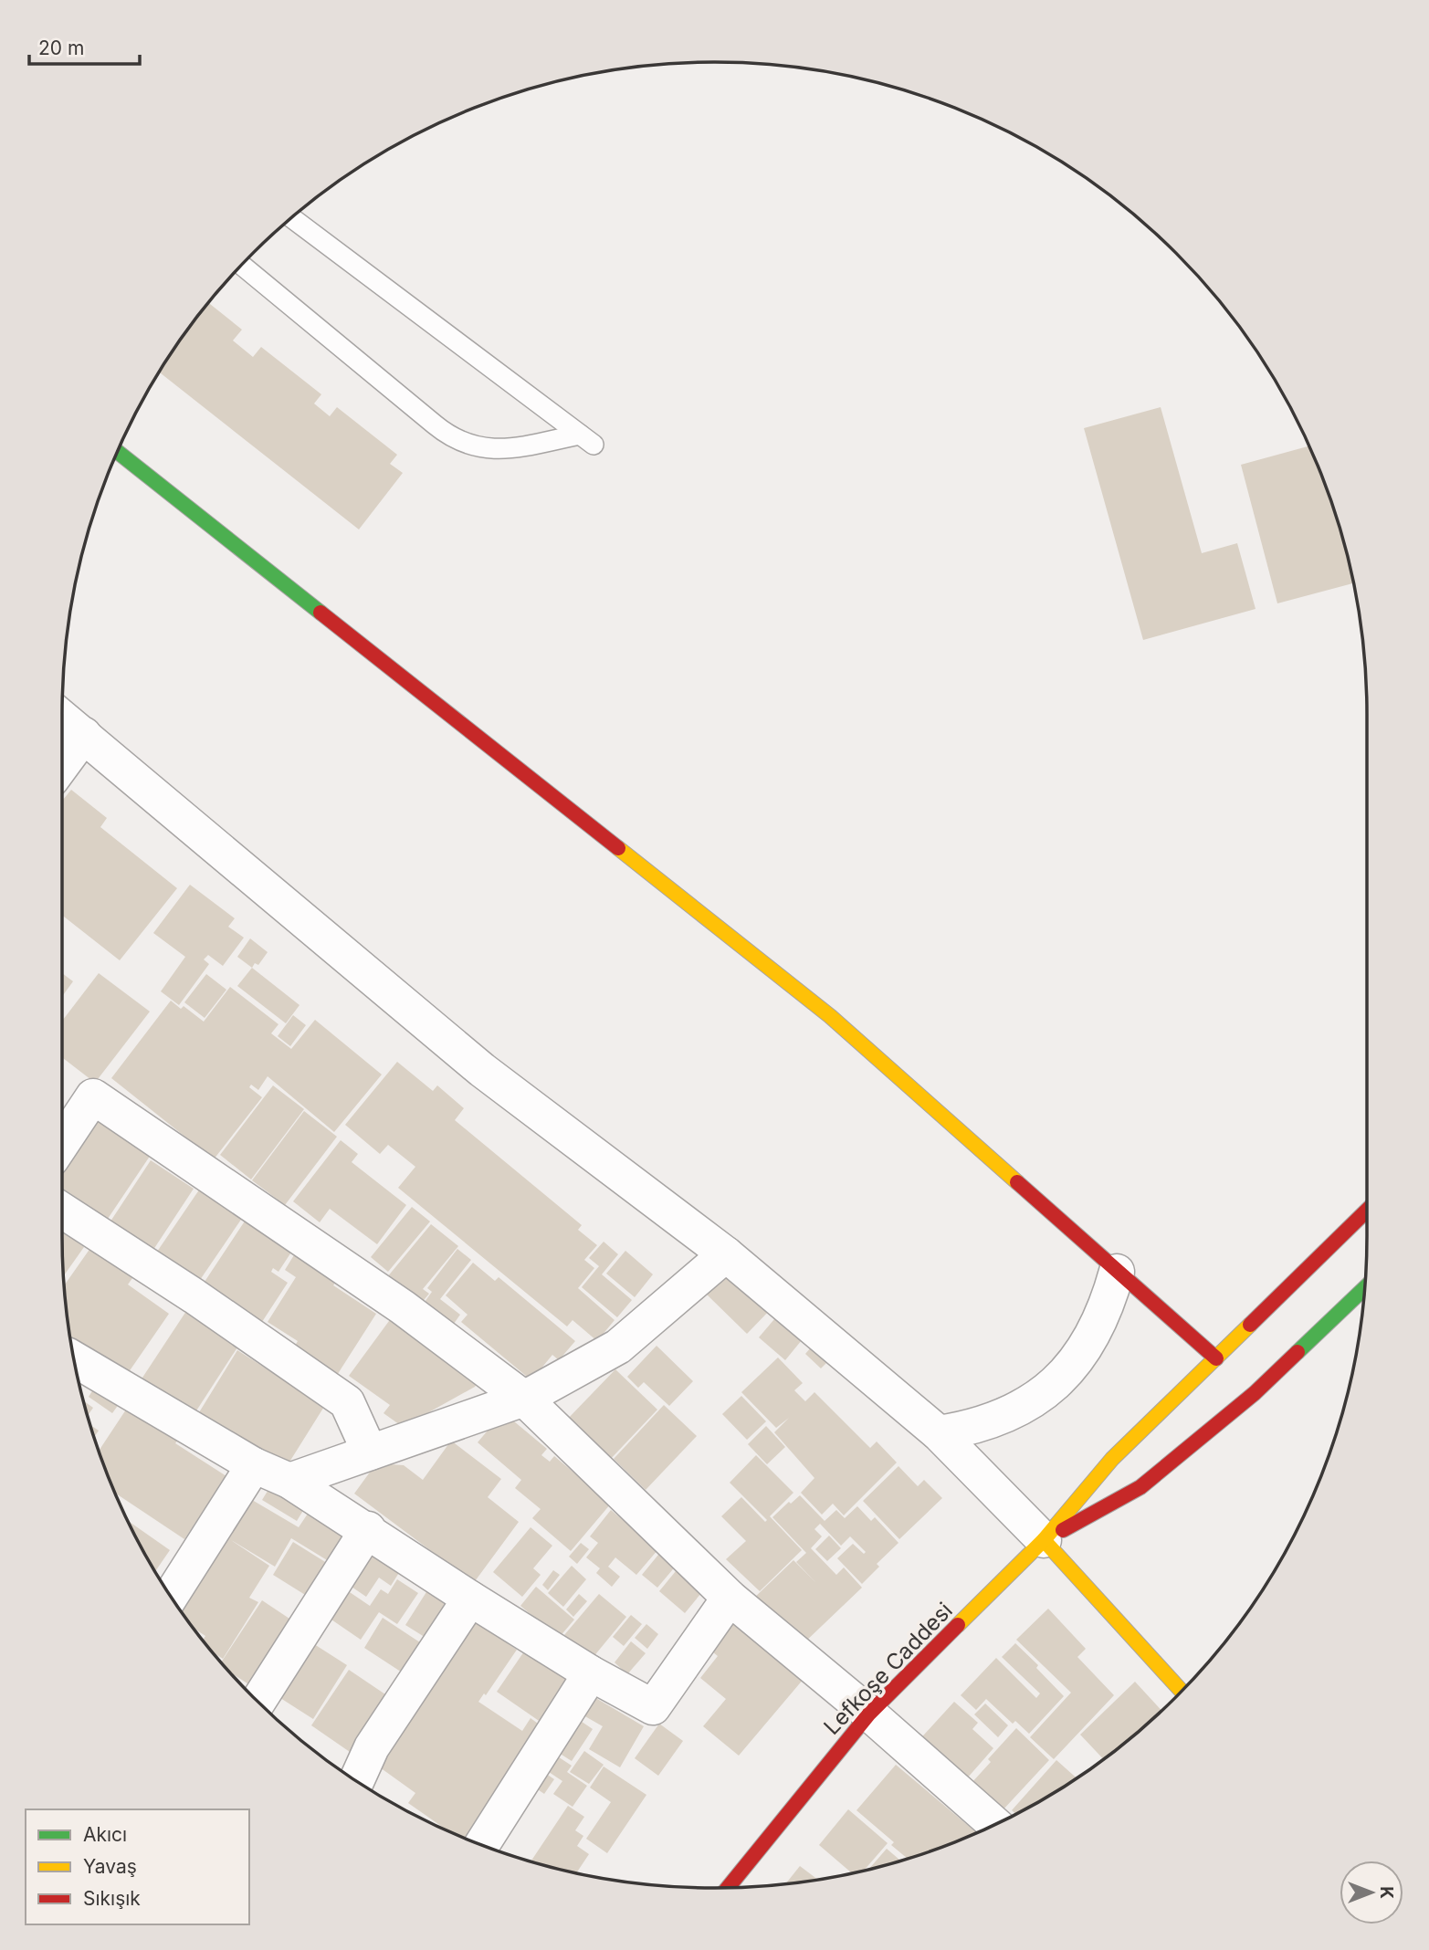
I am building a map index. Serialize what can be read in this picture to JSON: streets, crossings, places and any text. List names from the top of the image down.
{
  "streets": {
    "street": ["Lefkoşe Caddesi"]
  },
  "legend": ["Akıcı", "Yavaş", "Sıkışık"],
  "scale_bar": "20 m",
  "north": "right"
}
